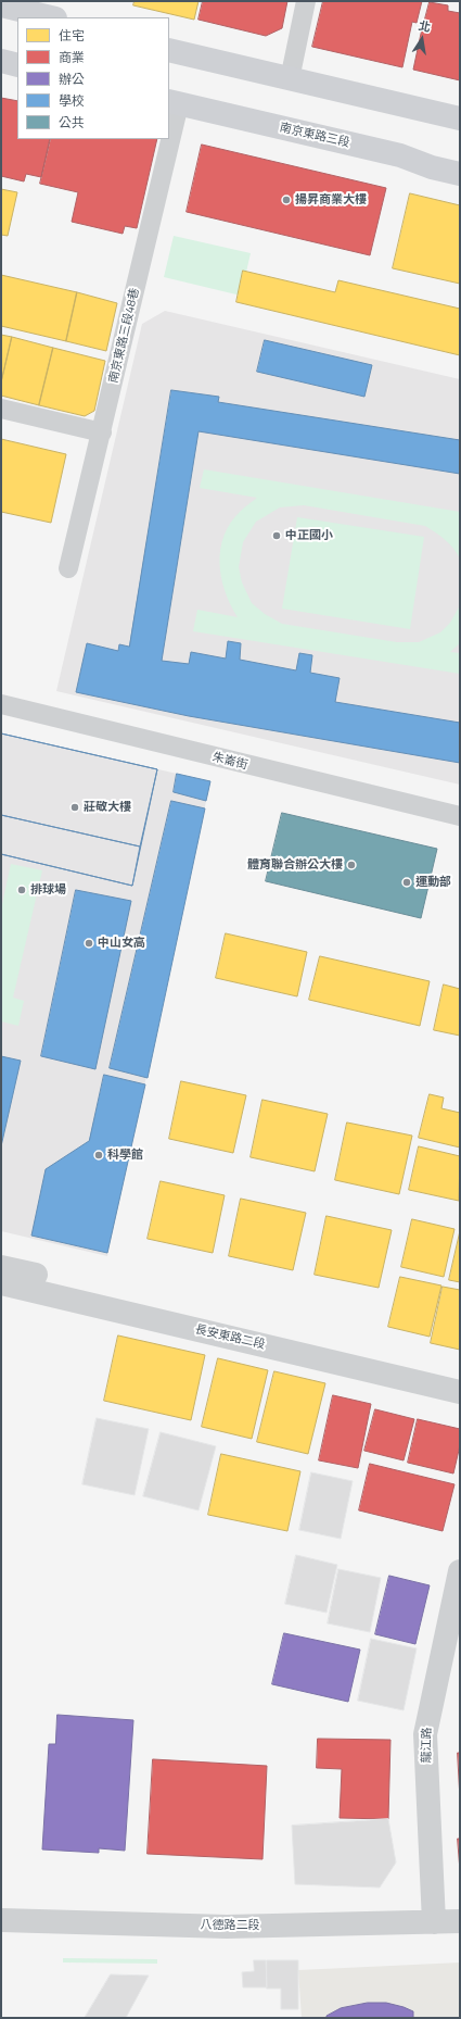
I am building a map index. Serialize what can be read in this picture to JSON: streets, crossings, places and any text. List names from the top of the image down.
{
  "streets": {
    "main road": ["南京東路三段"],
    "street": [
      "南京東路三段48巷",
      "朱崙街",
      "長安東路二段",
      "龍江路",
      "八德路二段"
    ]
  },
  "crossings": [
    ["南京東路三段", "南京東路三段48巷"],
    ["龍江路", "八德路二段"]
  ],
  "places": [
    "揚昇商業大樓",
    "中正國小",
    "莊敬大樓",
    "體育聯合辦公大樓",
    "運動部",
    "排球場",
    "中山女高",
    "科學館"
  ],
  "legend": [
    "住宅",
    "商業",
    "辦公",
    "學校",
    "公共"
  ],
  "north": "top"
}
